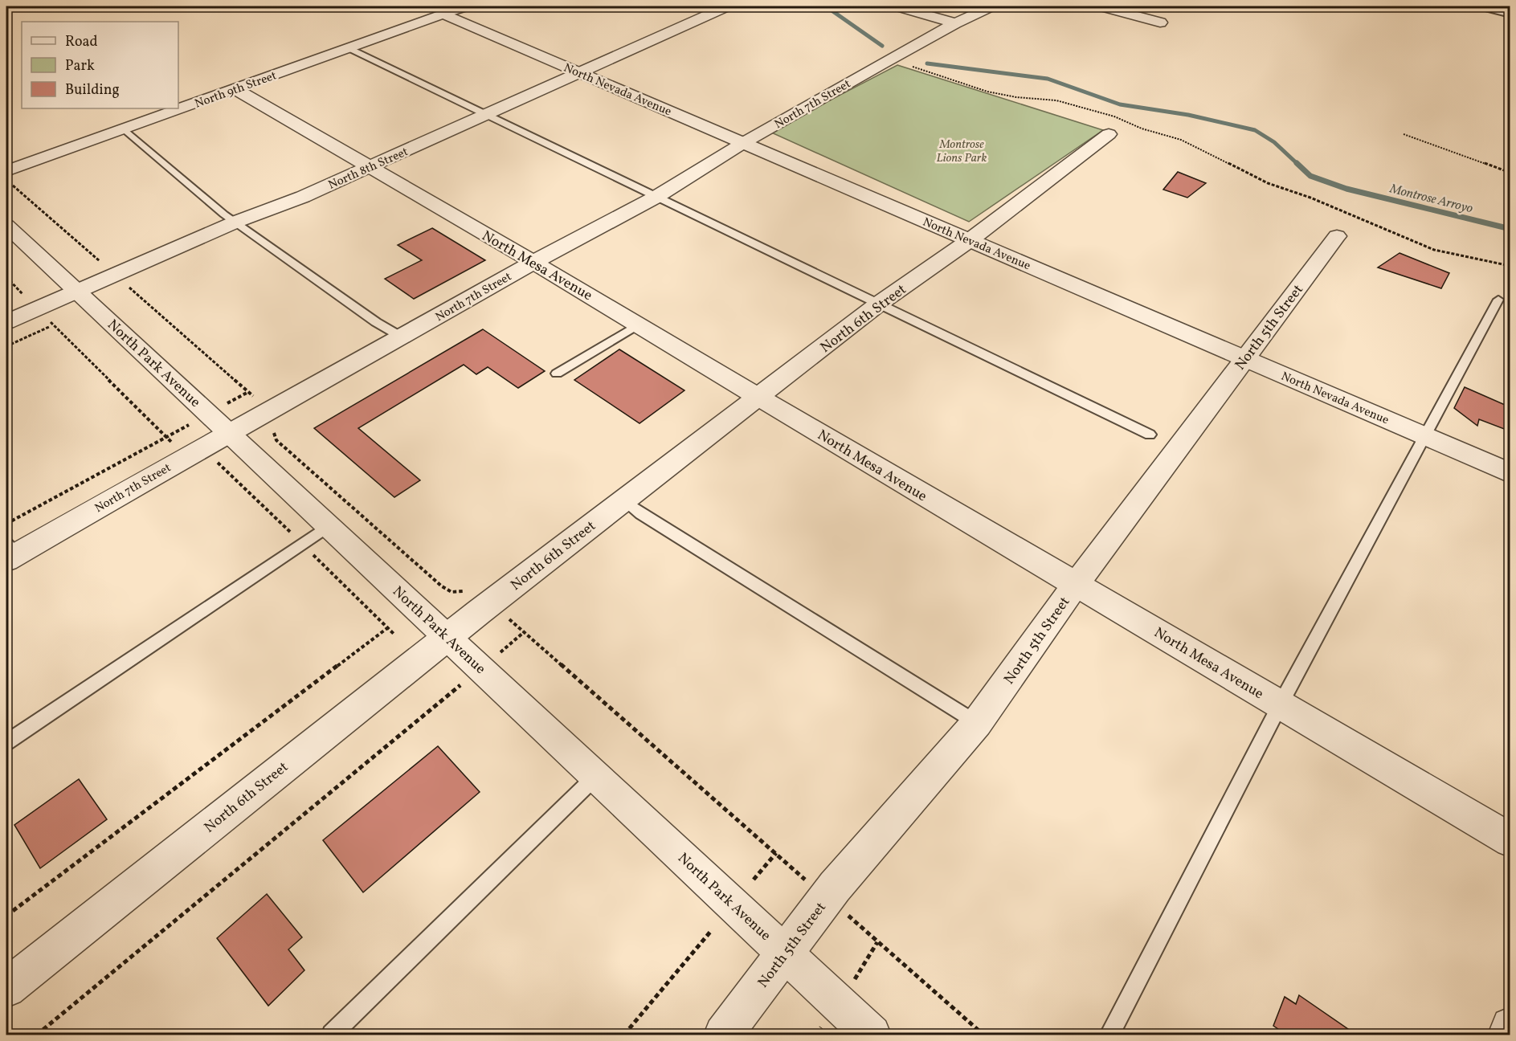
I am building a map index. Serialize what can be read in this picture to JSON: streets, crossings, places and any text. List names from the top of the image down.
{
  "streets": {
    "street": [
      "North 9th Street",
      "North Nevada Avenue",
      "North 7th Street",
      "North 8th Street",
      "North Mesa Avenue",
      "North 6th Street",
      "North 5th Street",
      "North Park Avenue"
    ]
  },
  "crossings": [
    ["North 9th Street", "North Nevada Avenue"],
    ["North 9th Street", "North Mesa Avenue"],
    ["North Nevada Avenue", "North 7th Street"],
    ["North Nevada Avenue", "North 8th Street"],
    ["North Nevada Avenue", "North 6th Street"],
    ["North Nevada Avenue", "North 5th Street"],
    ["North 7th Street", "North Mesa Avenue"],
    ["North 7th Street", "North Park Avenue"],
    ["North 8th Street", "North Mesa Avenue"],
    ["North 8th Street", "North Park Avenue"],
    ["North Mesa Avenue", "North 6th Street"],
    ["North Mesa Avenue", "North 5th Street"],
    ["North 6th Street", "North Park Avenue"],
    ["North 5th Street", "North Park Avenue"]
  ],
  "water": ["Montrose Arroyo"],
  "parks": ["Montrose Lions Park"],
  "legend": ["Road", "Park", "Building"]
}
